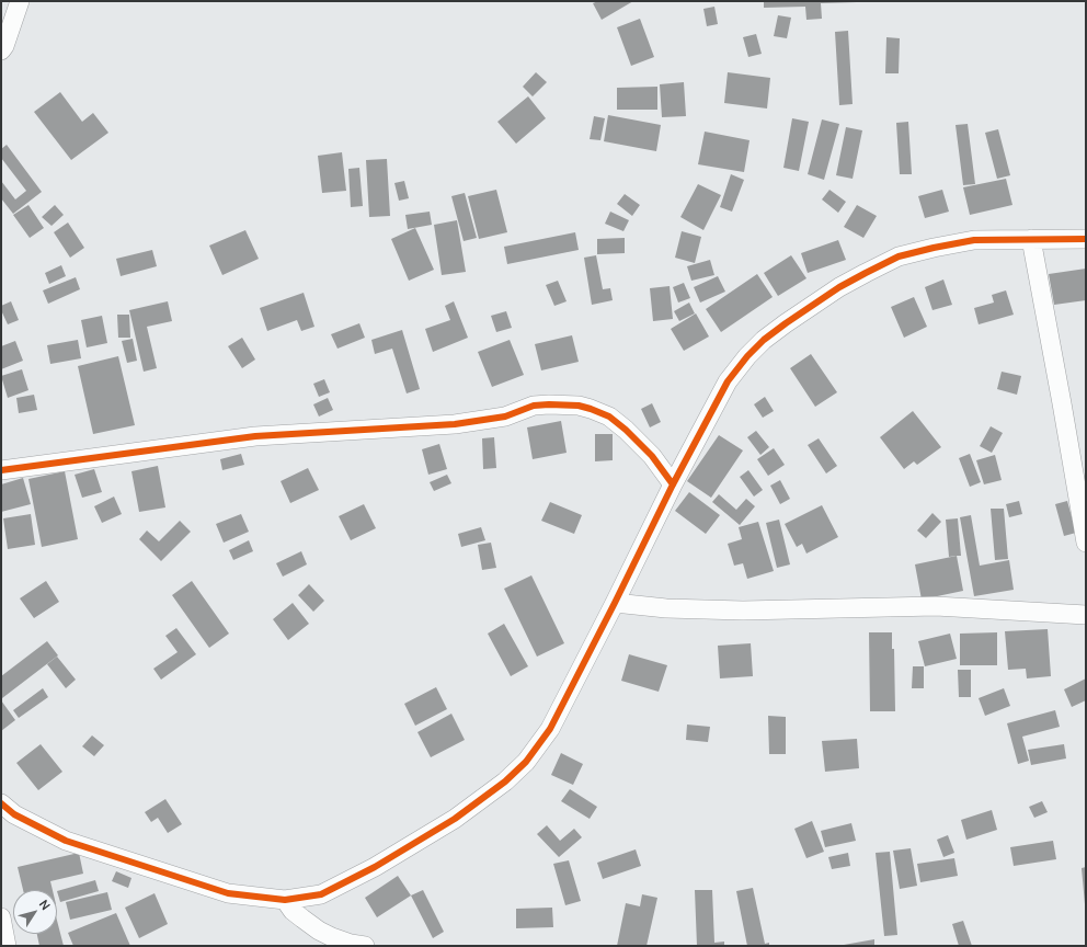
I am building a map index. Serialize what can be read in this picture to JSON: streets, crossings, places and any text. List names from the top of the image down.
{
  "north": "top right"
}
